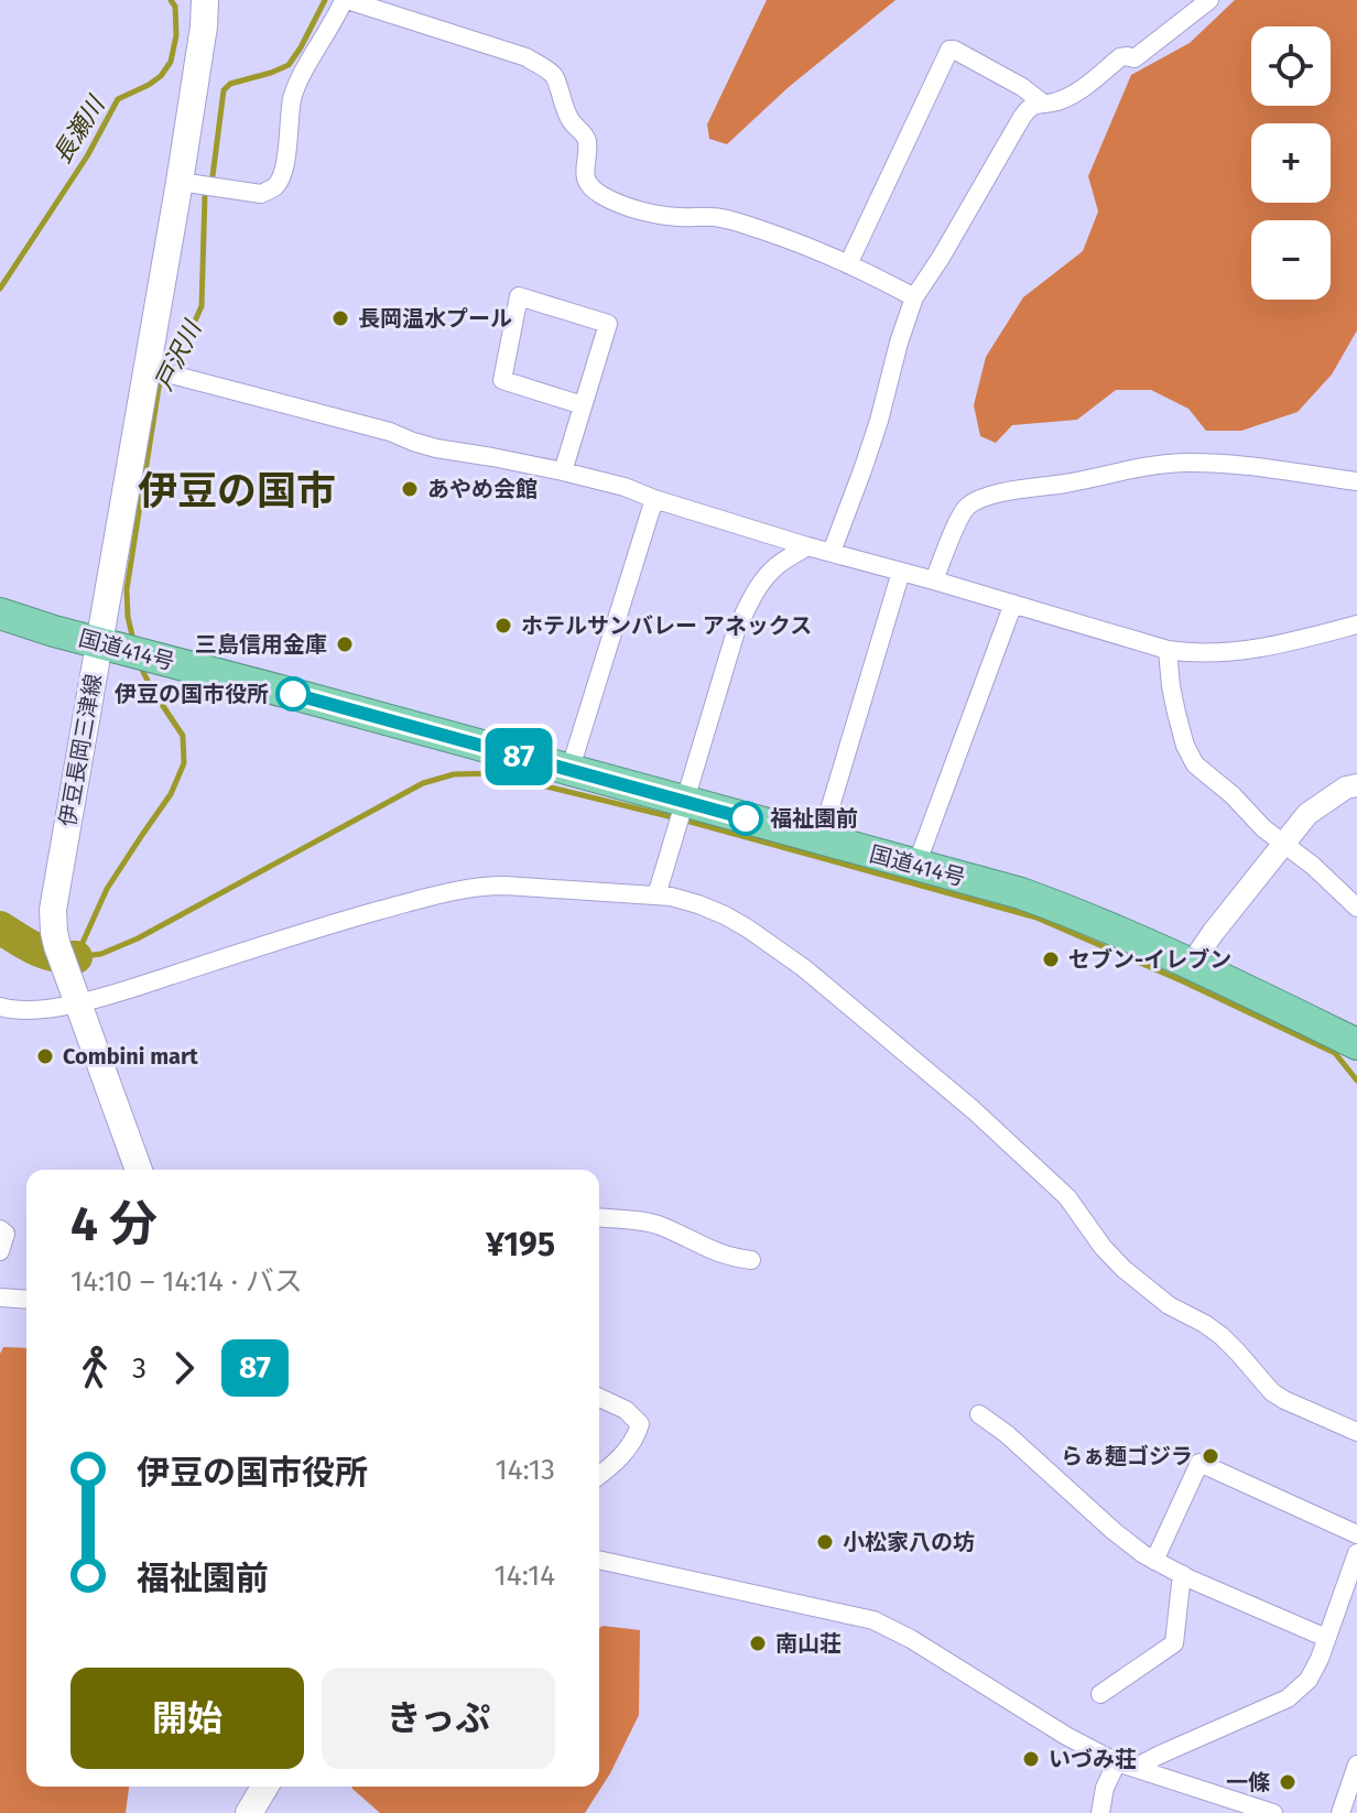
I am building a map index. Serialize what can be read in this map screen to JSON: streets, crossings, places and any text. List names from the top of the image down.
{
  "streets": {
    "highway": ["国道414号"],
    "main road": ["伊豆長岡三津線"]
  },
  "crossings": [
    ["国道414号", "伊豆長岡三津線"]
  ],
  "districts": ["伊豆の国市"],
  "water": ["長瀬川", "戸沢川"],
  "places": [
    "長岡温水プール",
    "あやめ会館",
    "ホテルサンバレー アネックス",
    "三島信用金庫",
    "伊豆の国市役所",
    "福祉園前",
    "セブン-イレブン",
    "Combini mart",
    "らぁ麺ゴジラ",
    "小松家八の坊",
    "南山荘",
    "いづみ荘",
    "一條"
  ],
  "lines": ["bus line 87"],
  "page": {
    "on_map": "87",
    "map_buttons": ["+", "−"],
    "heading": ["4 分", "14:10 – 14:14 · バス", "¥195"],
    "legs": ["3", "87"],
    "list": [
      {
        "name": "伊豆の国市役所",
        "value": "14:13"
      },
      {
        "name": "福祉園前",
        "value": "14:14"
      }
    ],
    "buttons": ["開始", "きっぷ"]
  }
}
